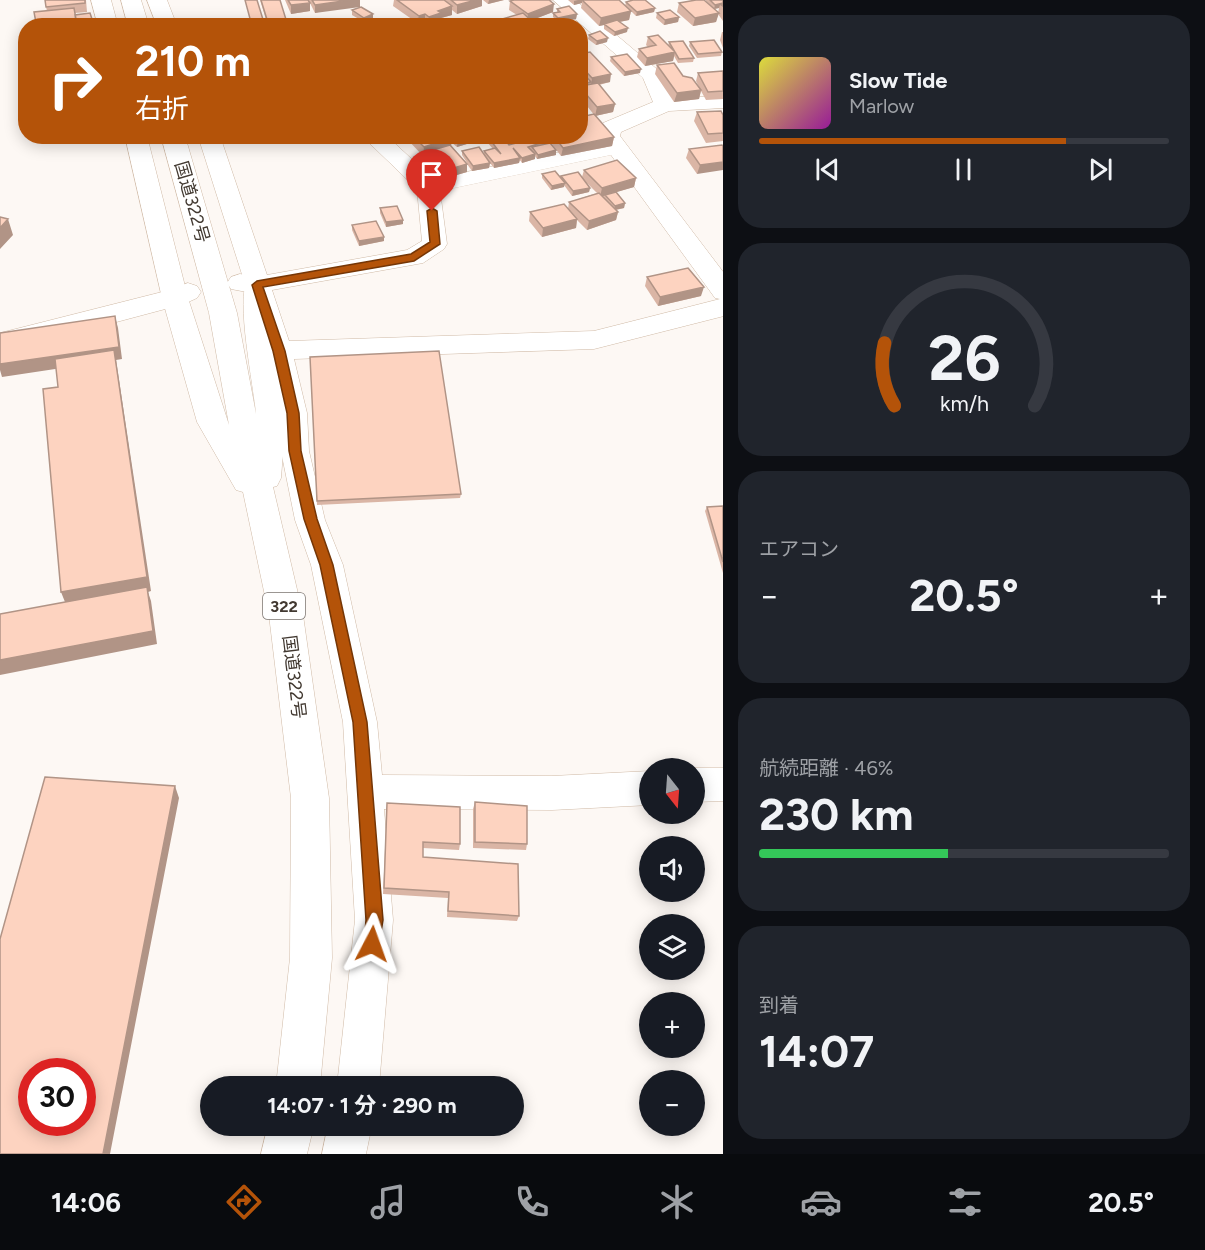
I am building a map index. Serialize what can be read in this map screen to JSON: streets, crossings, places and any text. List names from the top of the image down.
{
  "streets": {
    "main road": ["国道322号", "322"]
  },
  "north": "bottom",
  "page": {
    "turn": ["210 m", "右折"],
    "song": ["Slow Tide", "Marlow"],
    "tile": [
      "エアコン",
      ["航続距離 · 46%", "230 km"],
      ["到着", "14:07"]
    ],
    "heat": ["−", "20.5°", "+"],
    "map_buttons": ["+", "−"],
    "limit": "30",
    "trip": "14:07 · 1 分 · 290 m",
    "tabs": ["14:06", "20.5°"],
    "gauge": ["26", "km/h"]
  }
}
